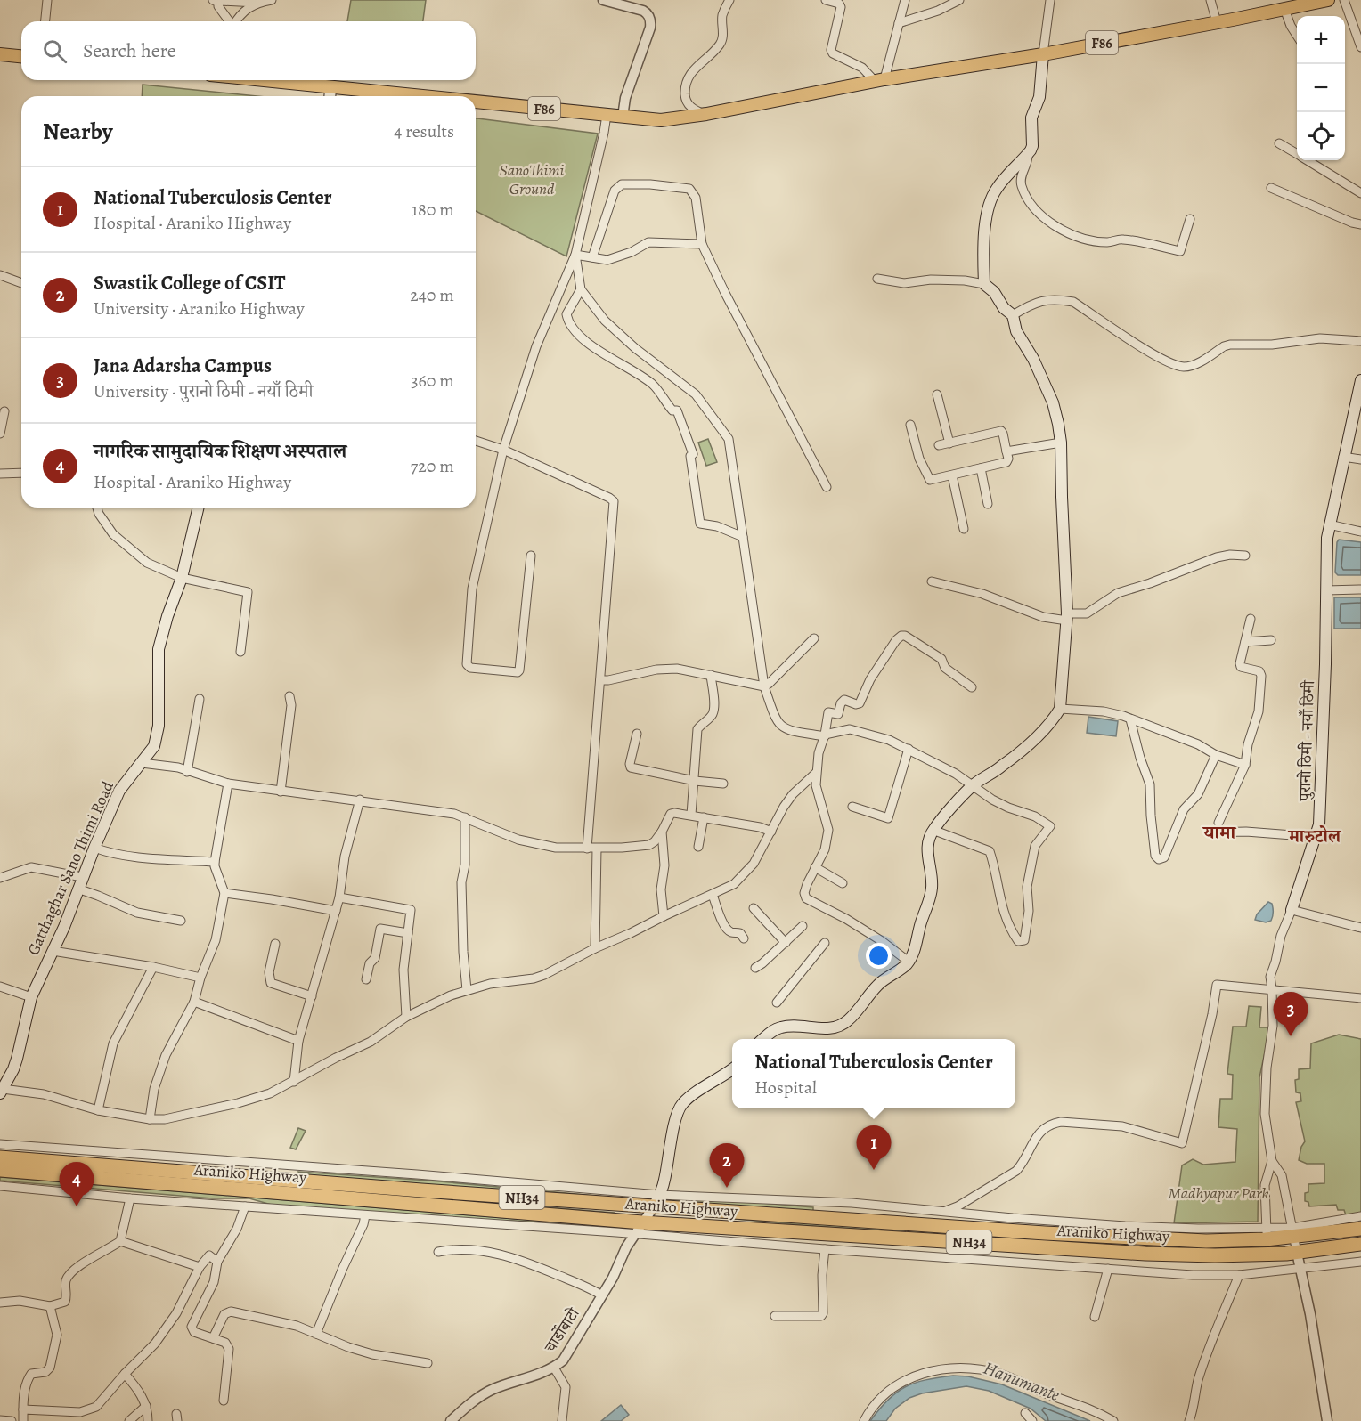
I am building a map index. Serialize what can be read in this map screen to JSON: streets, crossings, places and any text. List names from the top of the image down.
{
  "streets": {
    "highway": ["Araniko Highway", "NH34"],
    "main road": ["F86", "पुरानो ठिमी - नयाँ ठिमी", "Gatthaghar Sano Thimi Road"],
    "street": ["चार्डोबाटो"]
  },
  "crossings": [
    ["पुरानो ठिमी - नयाँ ठिमी", "Araniko Highway"],
    ["Araniko Highway", "चार्डोबाटो"]
  ],
  "districts": ["यामा", "मारुटोल"],
  "water": ["Hanumante"],
  "parks": ["SanoThimi Ground", "Madhyapur Park"],
  "page": {
    "map_buttons": ["+", "−"],
    "search": "Search here",
    "heading": ["Nearby", "4 results"],
    "list": [
      {
        "mark": "1",
        "name": "National Tuberculosis Center",
        "note": "Hospital · Araniko Highway",
        "value": "180 m"
      },
      {
        "mark": "2",
        "name": "Swastik College of CSIT",
        "note": "University · Araniko Highway",
        "value": "240 m"
      },
      {
        "mark": "3",
        "name": "Jana Adarsha Campus",
        "note": "University · पुरानो ठिमी - नयाँ ठिमी",
        "value": "360 m"
      },
      {
        "mark": "4",
        "name": "नागरिक सामुदायिक शिक्षण अस्पताल",
        "note": "Hospital · Araniko Highway",
        "value": "720 m"
      }
    ],
    "pins": [
      "3",
      "1",
      "2",
      "4"
    ],
    "popup": ["National Tuberculosis Center", "Hospital"]
  }
}
